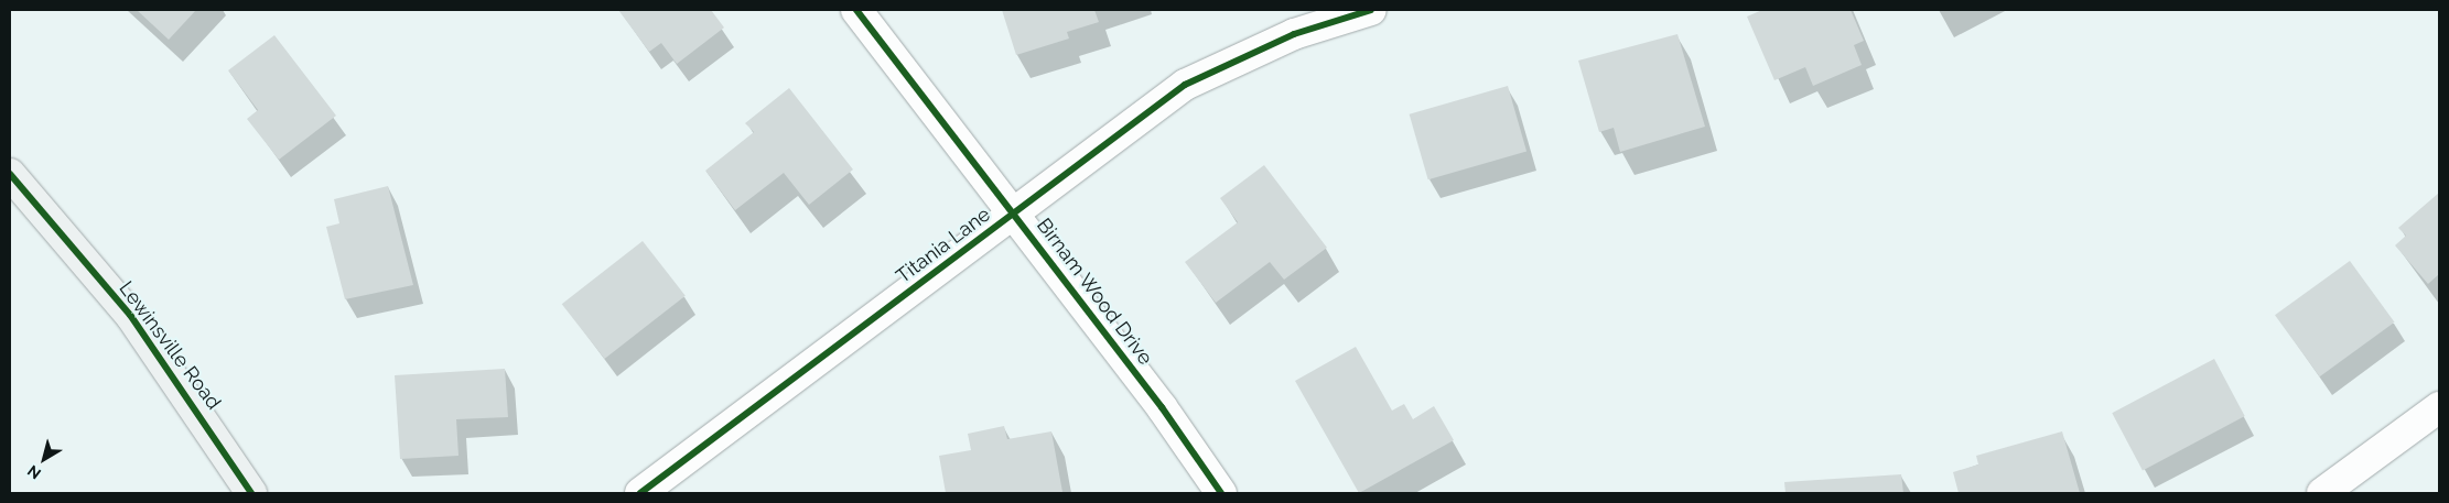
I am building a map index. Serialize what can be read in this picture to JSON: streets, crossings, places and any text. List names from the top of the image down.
{
  "streets": {
    "main road": ["Lewinsville Road"],
    "street": ["Titania Lane", "Birnam Wood Drive"]
  },
  "crossings": [
    ["Titania Lane", "Birnam Wood Drive"]
  ],
  "north": "bottom left"
}
